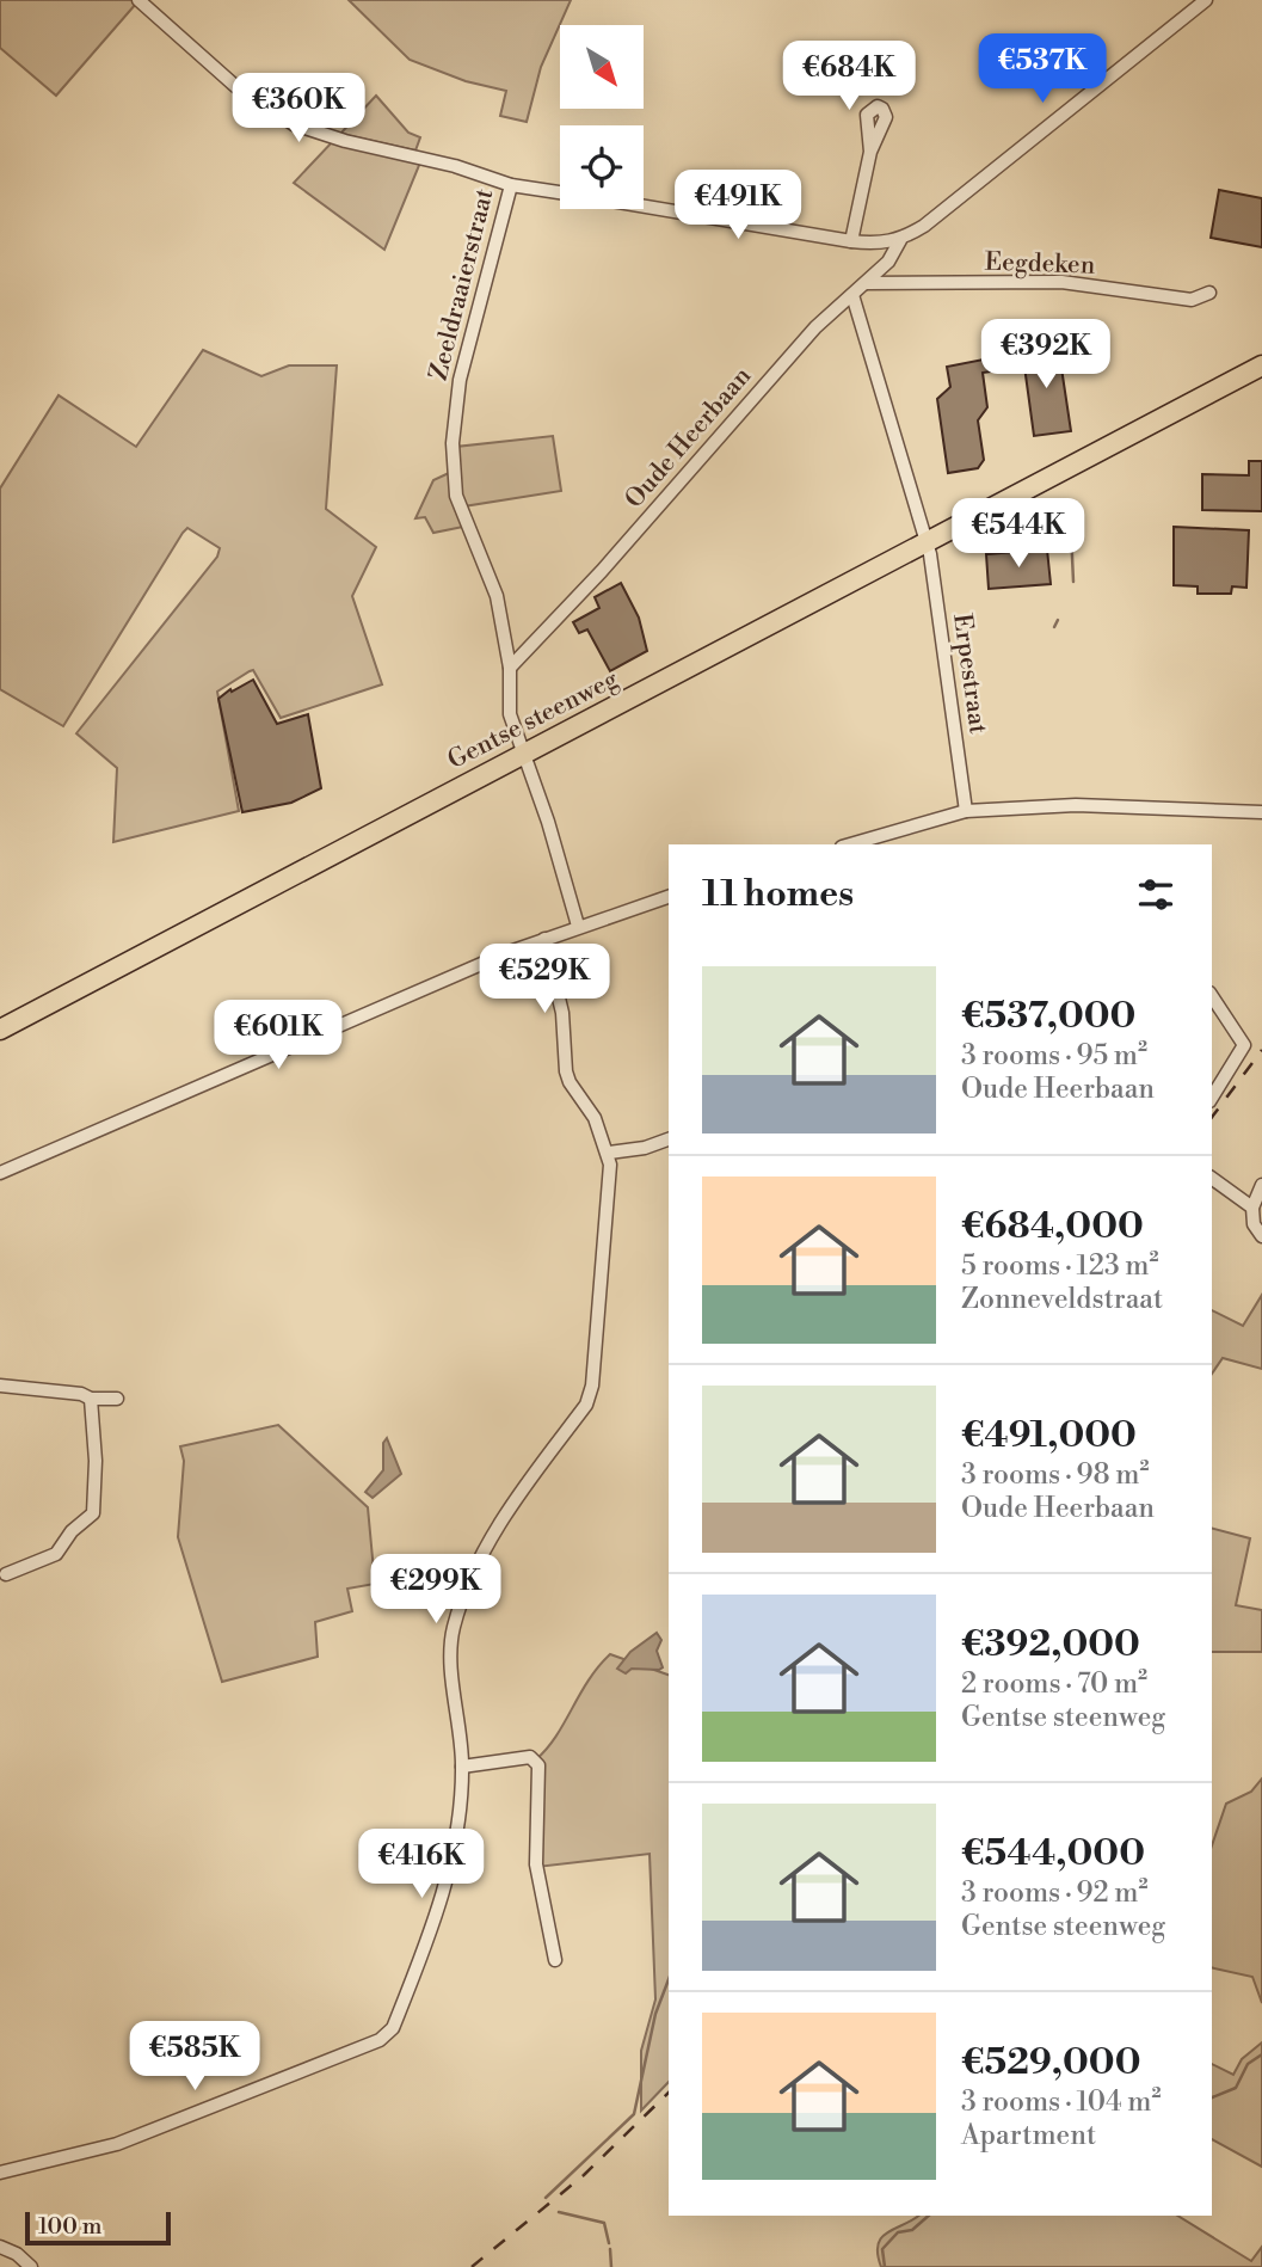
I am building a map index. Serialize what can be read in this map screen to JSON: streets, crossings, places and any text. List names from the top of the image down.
{
  "streets": {
    "main road": ["Gentse steenweg"],
    "street": [
      "Eegdeken",
      "Zeeldraaierstraat",
      "Oude Heerbaan",
      "Erpestraat"
    ]
  },
  "crossings": [
    ["Eegdeken", "Oude Heerbaan"],
    ["Zeeldraaierstraat", "Oude Heerbaan"],
    ["Zeeldraaierstraat", "Gentse steenweg"],
    ["Oude Heerbaan", "Erpestraat"],
    ["Erpestraat", "Gentse steenweg"]
  ],
  "scale_bar": "100 m",
  "north": "bottom right",
  "page": {
    "price": [
      "€537K",
      "€684K",
      "€360K",
      "€491K",
      "€392K",
      "€544K",
      "€529K",
      "€601K",
      "€299K",
      "€416K",
      "€585K"
    ],
    "heading": "11 homes",
    "list": [
      {
        "name": "€537,000",
        "note": "3 rooms · 95 m² · Oude Heerbaan"
      },
      {
        "name": "€684,000",
        "note": "5 rooms · 123 m² · Zonneveldstraat"
      },
      {
        "name": "€491,000",
        "note": "3 rooms · 98 m² · Oude Heerbaan"
      },
      {
        "name": "€392,000",
        "note": "2 rooms · 70 m² · Gentse steenweg"
      },
      {
        "name": "€544,000",
        "note": "3 rooms · 92 m² · Gentse steenweg"
      },
      {
        "name": "€529,000",
        "note": "3 rooms · 104 m² · Apartment"
      }
    ],
    "scale": "100 m"
  }
}
